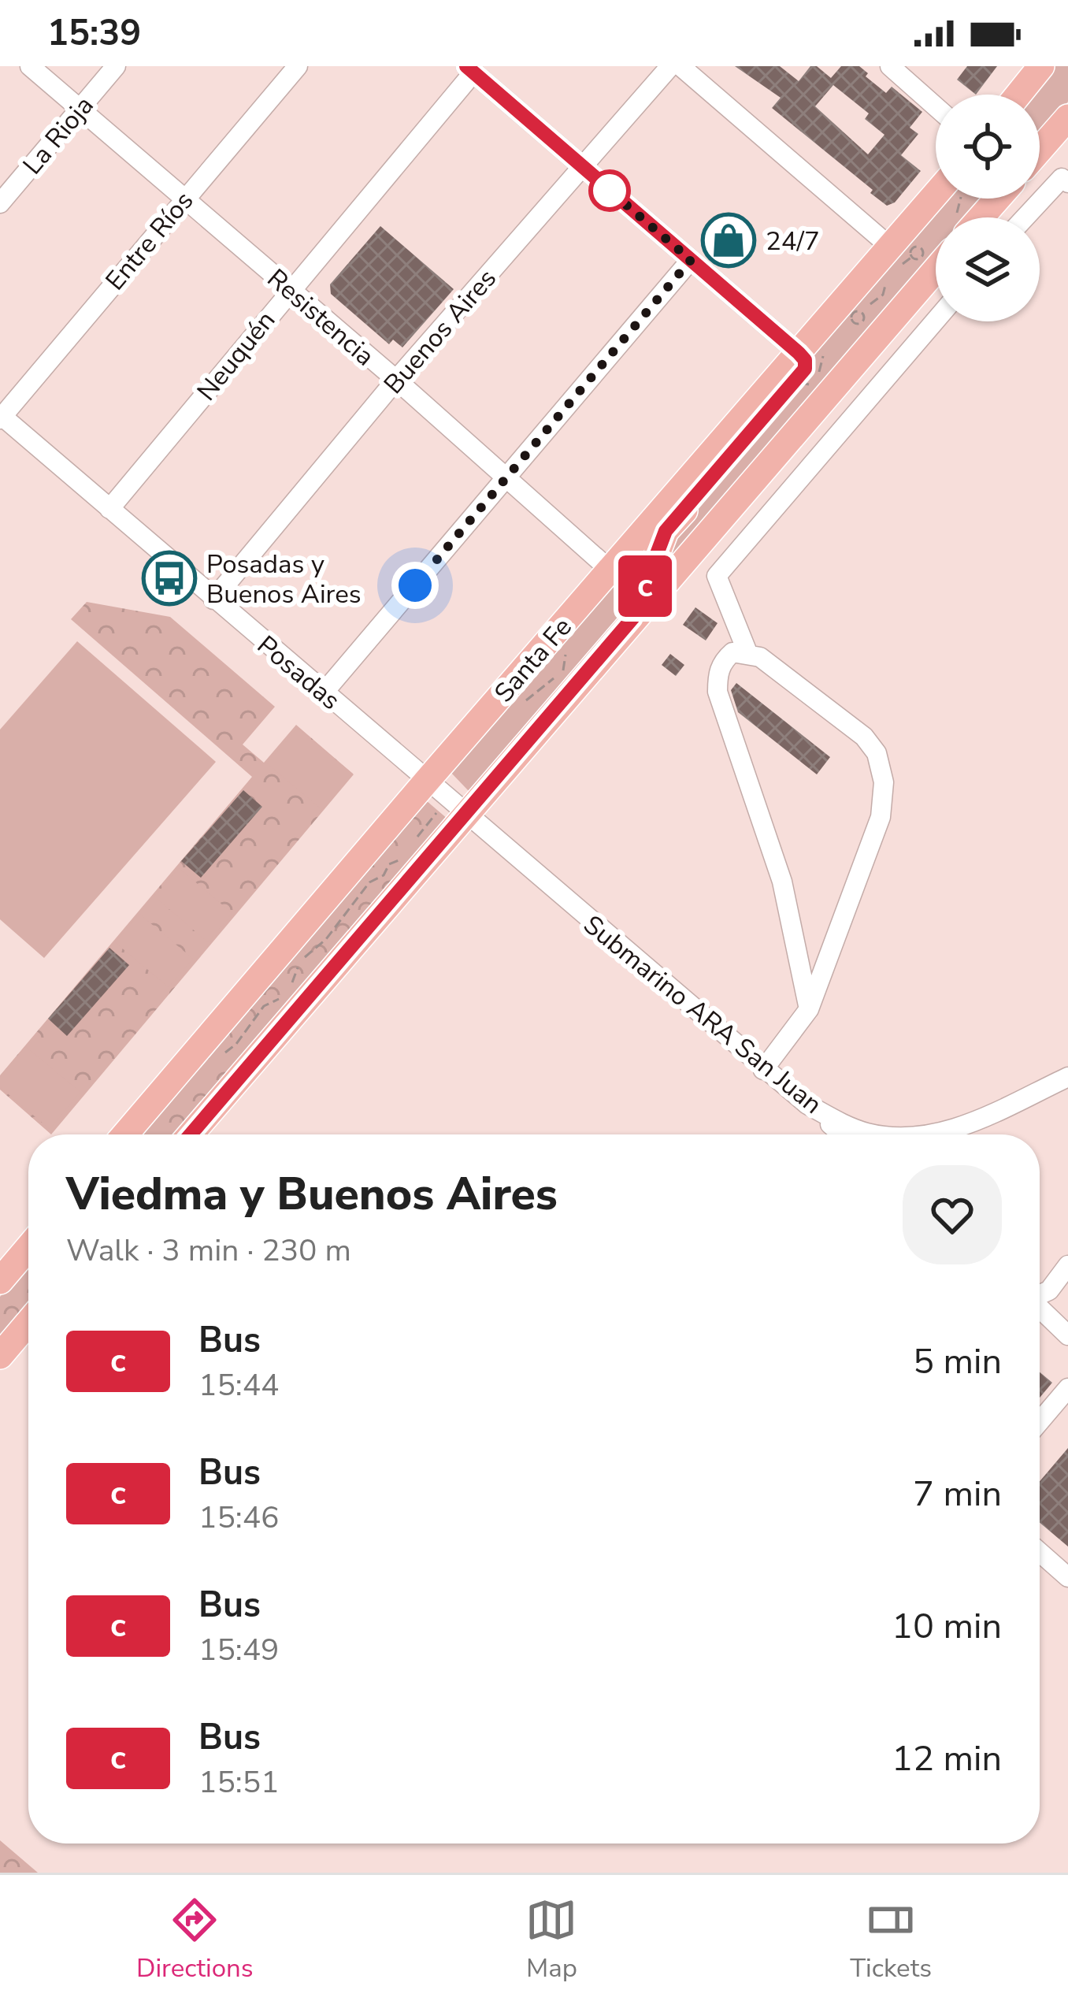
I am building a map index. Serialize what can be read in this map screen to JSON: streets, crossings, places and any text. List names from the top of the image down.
{
  "streets": {
    "main road": ["Santa Fe"],
    "street": [
      "La Rioja",
      "Entre Ríos",
      "Resistencia",
      "Buenos Aires",
      "Neuquén",
      "Posadas",
      "Submarino ARA San Juan"
    ]
  },
  "crossings": [
    ["La Rioja", "Resistencia"],
    ["Entre Ríos", "Resistencia"],
    ["Entre Ríos", "Posadas"],
    ["Resistencia", "Buenos Aires"],
    ["Resistencia", "Neuquén"],
    ["Resistencia", "Santa Fe"],
    ["Buenos Aires", "Posadas"],
    ["Neuquén", "Posadas"],
    ["Santa Fe", "Posadas"],
    ["Santa Fe", "Submarino ARA San Juan"],
    ["Posadas", "Submarino ARA San Juan"]
  ],
  "places": {
    "shop": ["24/7"],
    "bus stop": ["Posadas y Buenos Aires"]
  },
  "lines": ["bus line c"],
  "page": {
    "status": "15:39",
    "on_map": "c",
    "heading": ["Viedma y Buenos Aires", "Walk · 3 min · 230 m"],
    "list": [
      {
        "mark": "c",
        "name": "Bus",
        "note": "15:44",
        "value": "5 min"
      },
      {
        "mark": "c",
        "name": "Bus",
        "note": "15:46",
        "value": "7 min"
      },
      {
        "mark": "c",
        "name": "Bus",
        "note": "15:49",
        "value": "10 min"
      },
      {
        "mark": "c",
        "name": "Bus",
        "note": "15:51",
        "value": "12 min"
      }
    ],
    "tabs": ["Directions", "Map", "Tickets"]
  }
}
